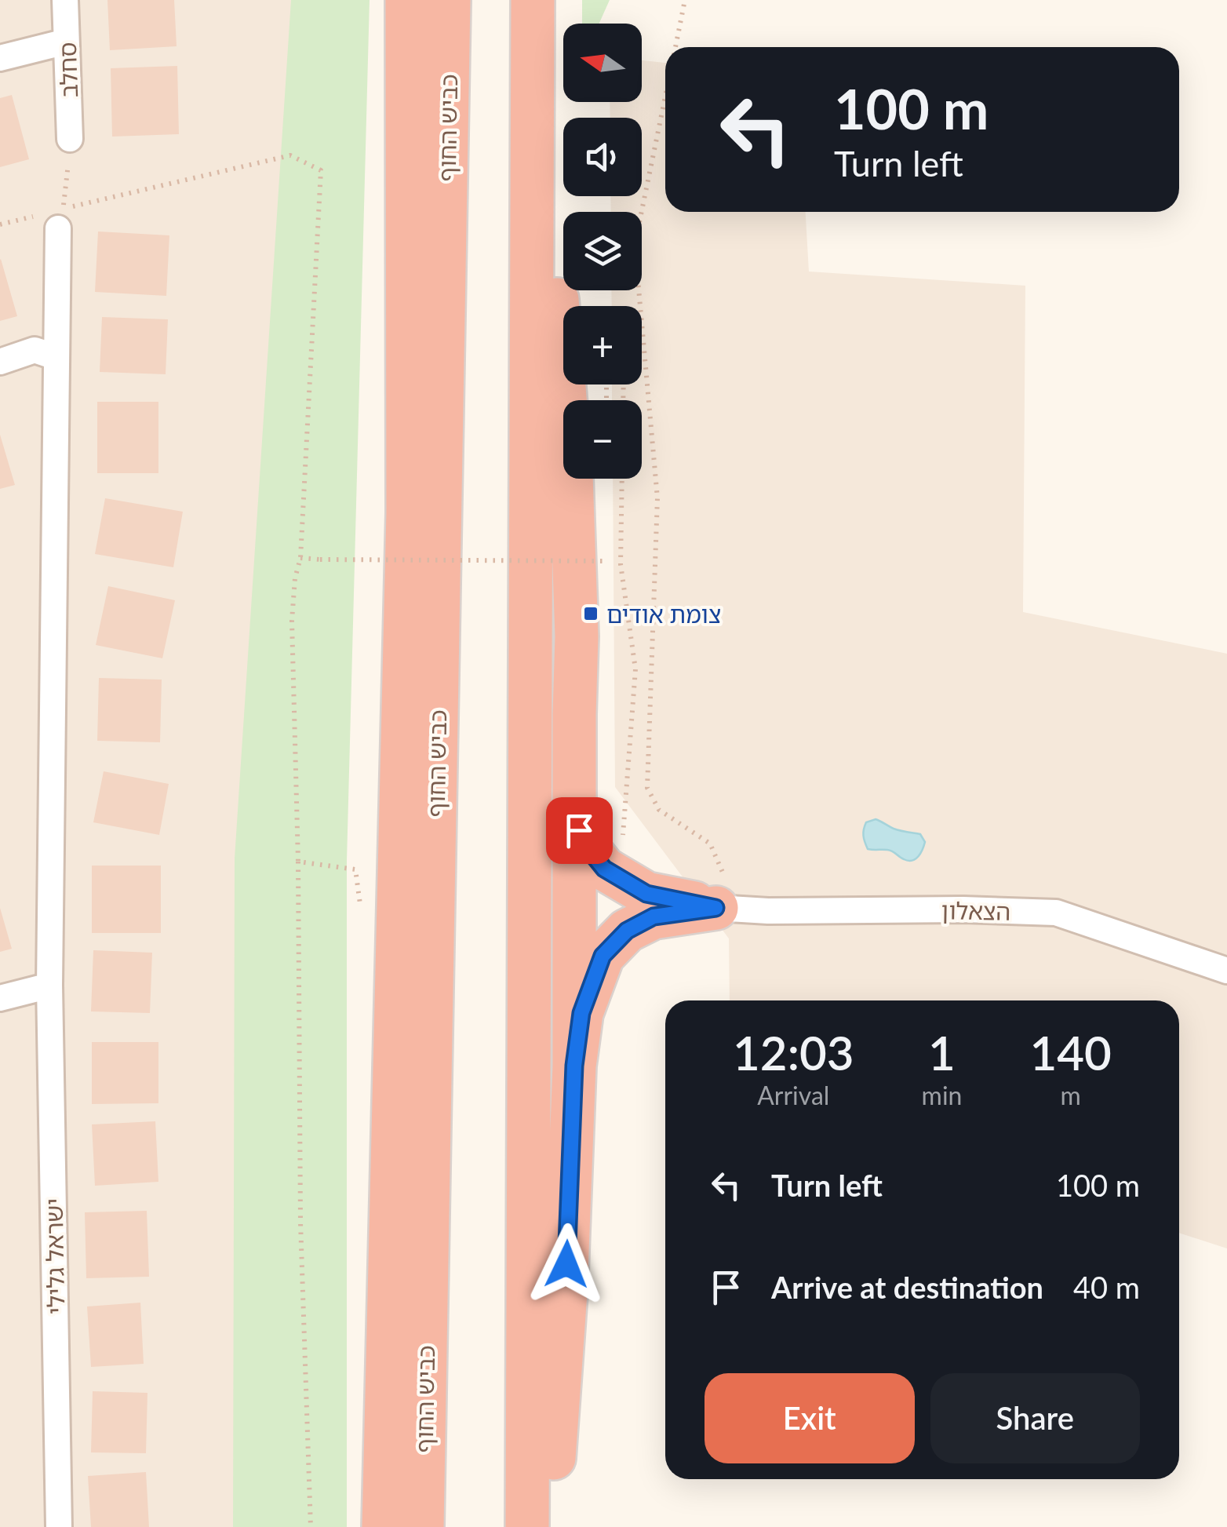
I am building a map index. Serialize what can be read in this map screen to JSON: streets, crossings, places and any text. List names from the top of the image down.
{
  "streets": {
    "highway": ["כביש החוף"],
    "street": ["סחלב", "הצאלון", "ישראל גלילי"]
  },
  "places": {
    "transit": ["צומת אודים"]
  },
  "north": "left",
  "page": {
    "map_buttons": ["+", "−"],
    "turn": ["100 m", "Turn left"],
    "eta": [
      "12:03",
      "Arrival",
      "1",
      "min",
      "140",
      "m"
    ],
    "list": [
      {
        "name": "Turn left",
        "value": "100 m"
      },
      {
        "name": "Arrive at destination",
        "value": "40 m"
      }
    ],
    "buttons": ["Exit", "Share"]
  }
}
